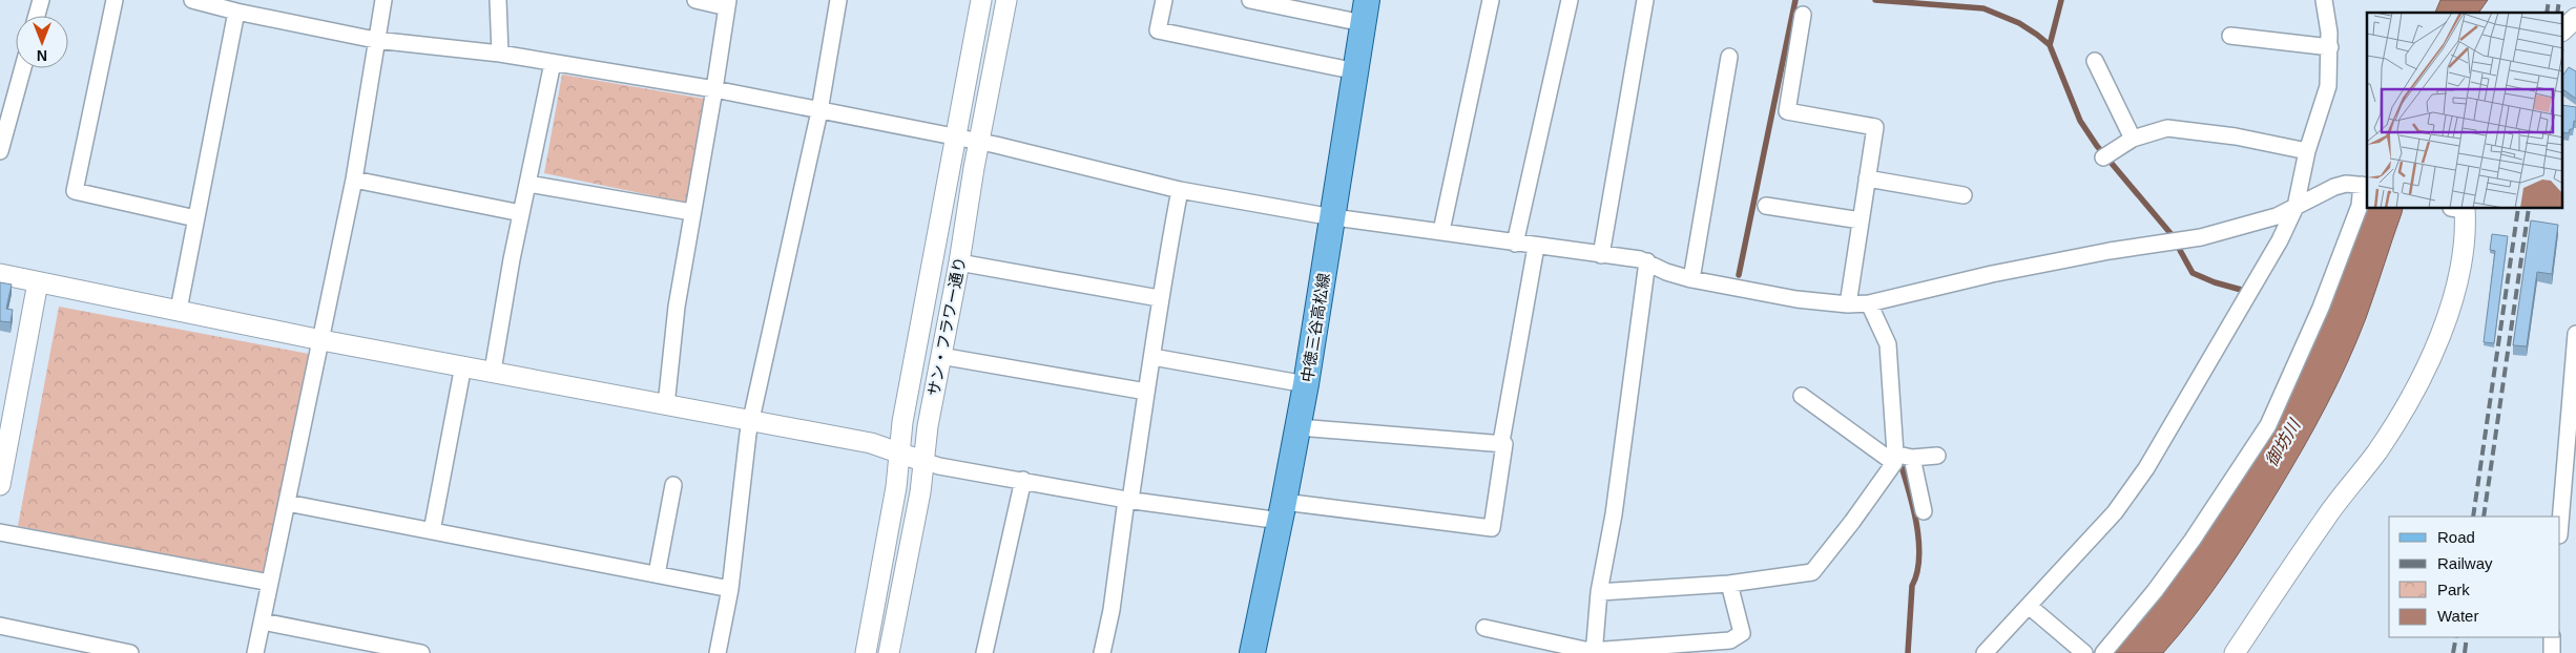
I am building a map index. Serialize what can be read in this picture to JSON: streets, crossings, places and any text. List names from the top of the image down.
{
  "streets": {
    "main road": ["中徳三谷高松線"],
    "street": ["サン・フラワー通り"]
  },
  "water": ["御坊川"],
  "legend": [
    "Road",
    "Railway",
    "Park",
    "Water"
  ],
  "north": "bottom"
}
